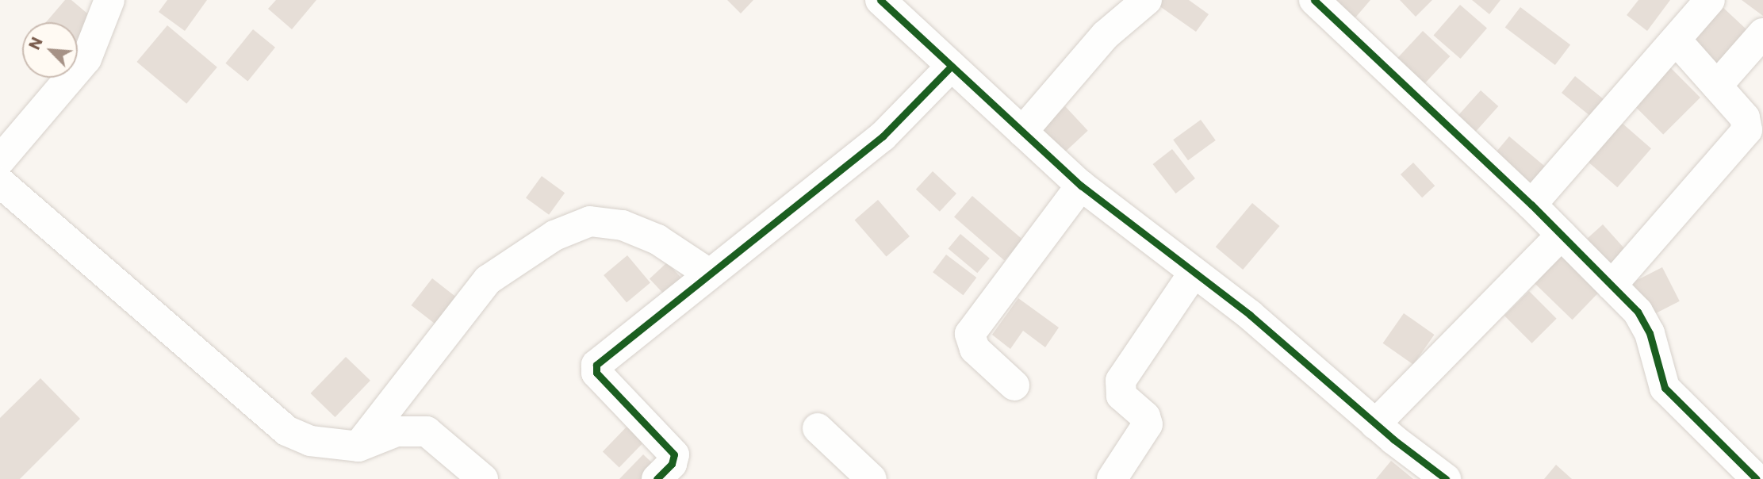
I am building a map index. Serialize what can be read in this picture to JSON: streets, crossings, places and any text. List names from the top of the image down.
{
  "north": "top left"
}
